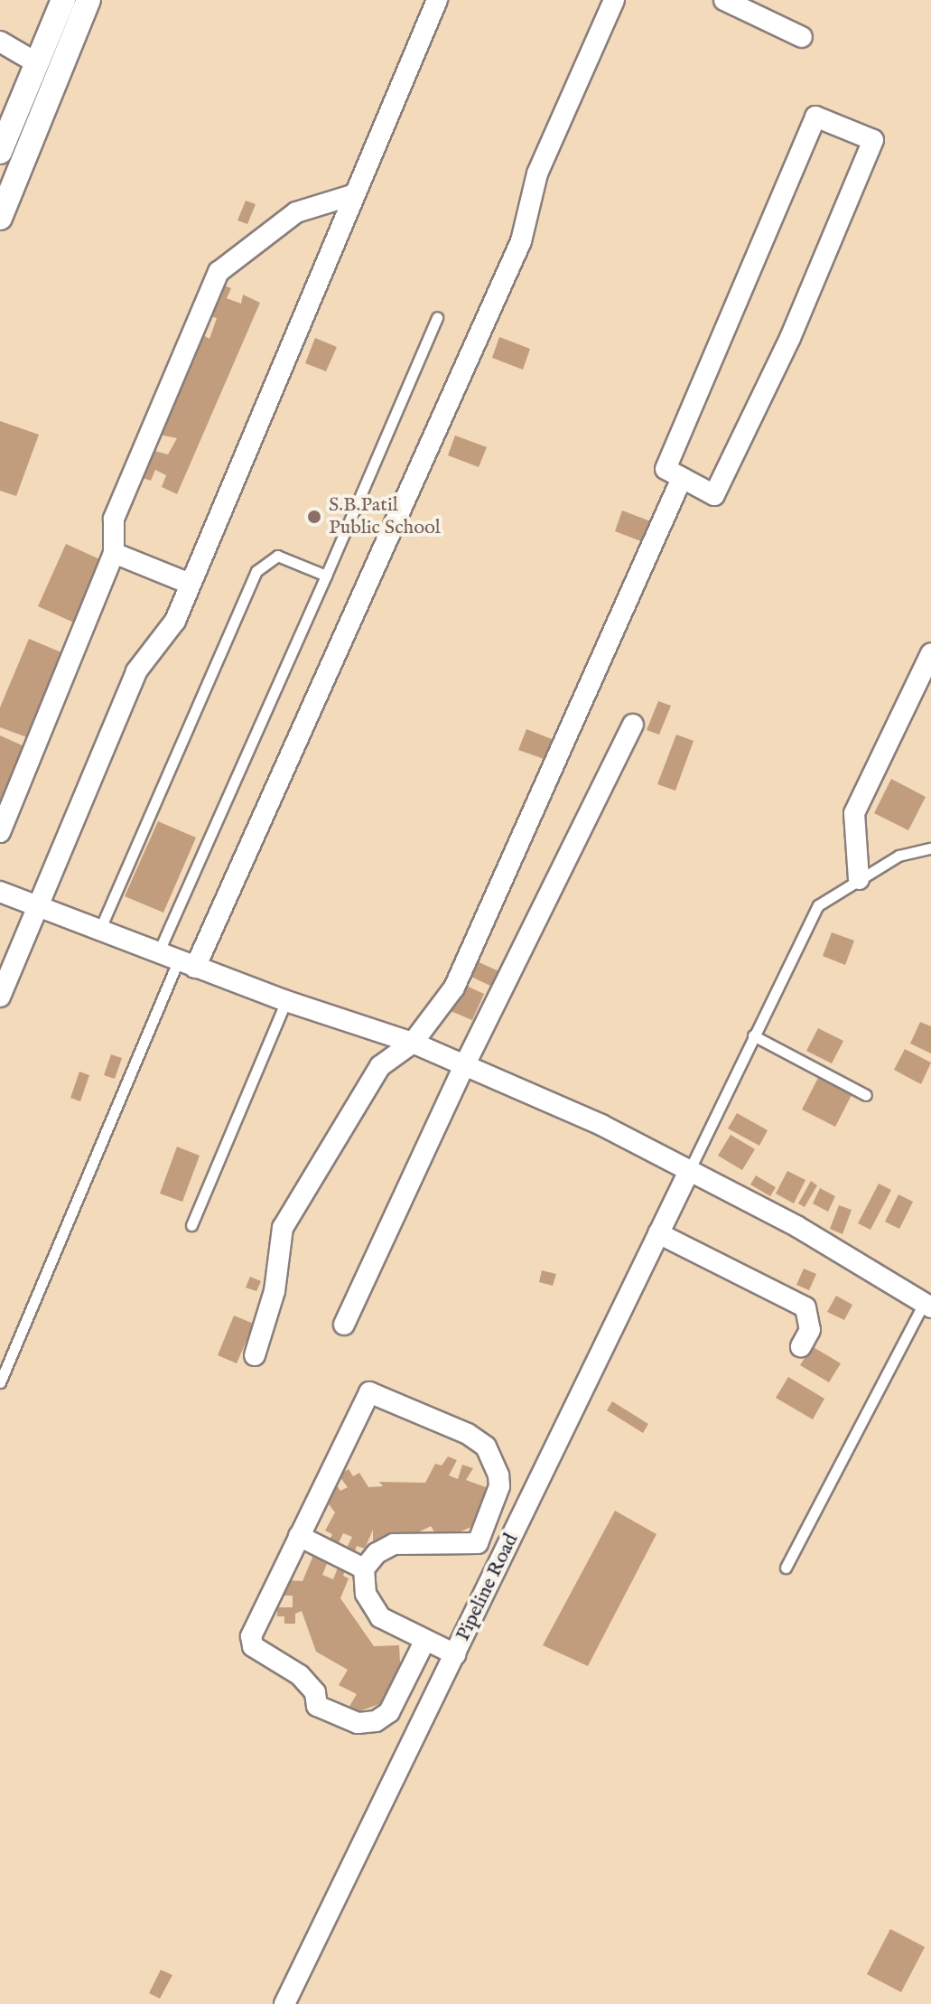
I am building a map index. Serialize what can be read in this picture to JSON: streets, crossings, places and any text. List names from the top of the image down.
{
  "streets": {
    "street": ["Pipeline Road"]
  },
  "places": ["S.B.Patil Public School"]
}
